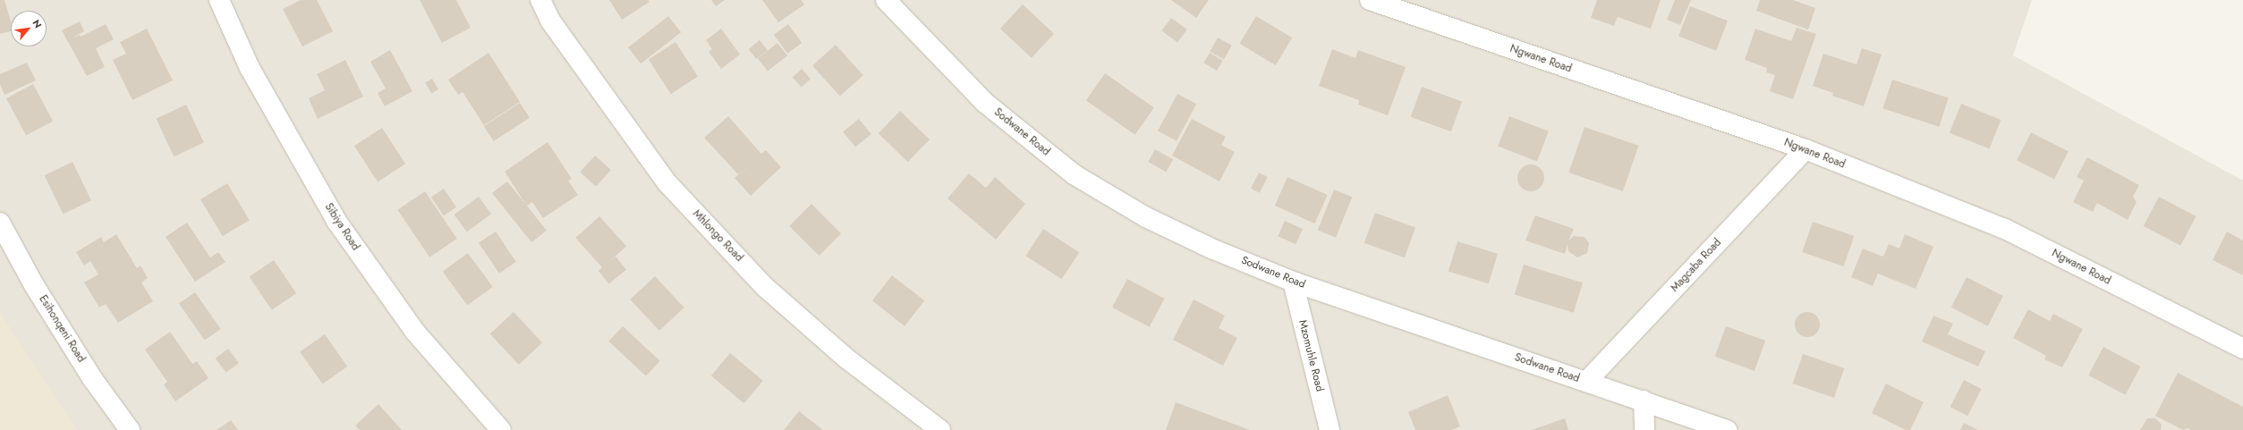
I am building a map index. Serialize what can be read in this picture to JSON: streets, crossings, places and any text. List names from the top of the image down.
{
  "streets": {
    "street": [
      "Ngwane Road",
      "Sodwane Road",
      "Sibiya Road",
      "Mhlongo Road",
      "Magcaba Road",
      "Esihonqeni Road",
      "Mzomuhle Road"
    ]
  },
  "crossings": [
    ["Ngwane Road", "Magcaba Road"],
    ["Sodwane Road", "Magcaba Road"],
    ["Sodwane Road", "Mzomuhle Road"]
  ],
  "north": "top right"
}
